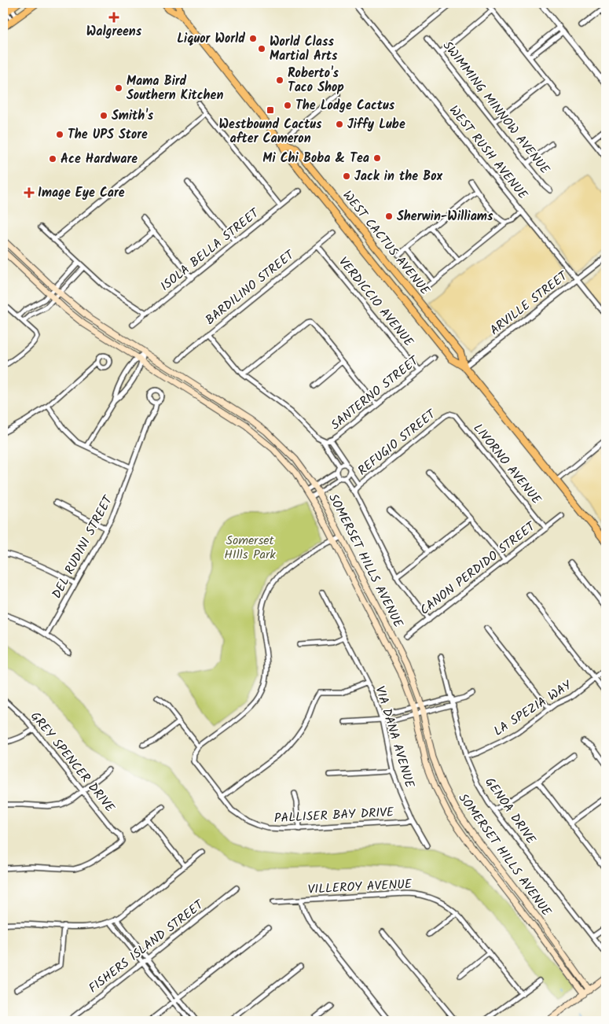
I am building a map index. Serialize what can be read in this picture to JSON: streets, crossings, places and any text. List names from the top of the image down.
{
  "streets": {
    "main road": ["WEST CACTUS AVENUE", "SOMERSET HILLS AVENUE"],
    "street": [
      "SWIMMING MINNOW AVENUE",
      "WEST RUSH AVENUE",
      "ISOLA BELLA STREET",
      "BARDILINO STREET",
      "VERDICCIO AVENUE",
      "ARVILLE STREET",
      "SANTERNO STREET",
      "REFUGIO STREET",
      "LIVORNO AVENUE",
      "DEL RUDINI STREET",
      "CANON PERDIDO STREET",
      "LA SPEZIA WAY",
      "VIA DANA AVENUE",
      "GREY SPENCER DRIVE",
      "GENOA DRIVE",
      "PALLISER BAY DRIVE",
      "VILLEROY AVENUE",
      "FISHERS ISLAND STREET"
    ]
  },
  "crossings": [
    ["WEST RUSH AVENUE", "ARVILLE STREET"],
    ["WEST CACTUS AVENUE", "ARVILLE STREET"],
    ["BARDILINO STREET", "VERDICCIO AVENUE"],
    ["VERDICCIO AVENUE", "SANTERNO STREET"],
    ["REFUGIO STREET", "LIVORNO AVENUE"],
    ["LIVORNO AVENUE", "CANON PERDIDO STREET"],
    ["LA SPEZIA WAY", "GENOA DRIVE"],
    ["VIA DANA AVENUE", "PALLISER BAY DRIVE"]
  ],
  "parks": ["Somerset HIlls Park"],
  "places": {
    "health": ["Walgreens", "Image Eye Care"],
    "other": [
      "Liquor World",
      "World Class Martial Arts",
      "Roberto's Taco Shop",
      "Mama Bird Southern Kitchen",
      "The Lodge Cactus",
      "Smith's",
      "Jiffy Lube",
      "The UPS Store",
      "Mi Chi Boba & Tea",
      "Ace Hardware",
      "Jack in the Box",
      "Sherwin-Williams"
    ],
    "transit": ["Westbound Cactus after Cameron"]
  }
}
